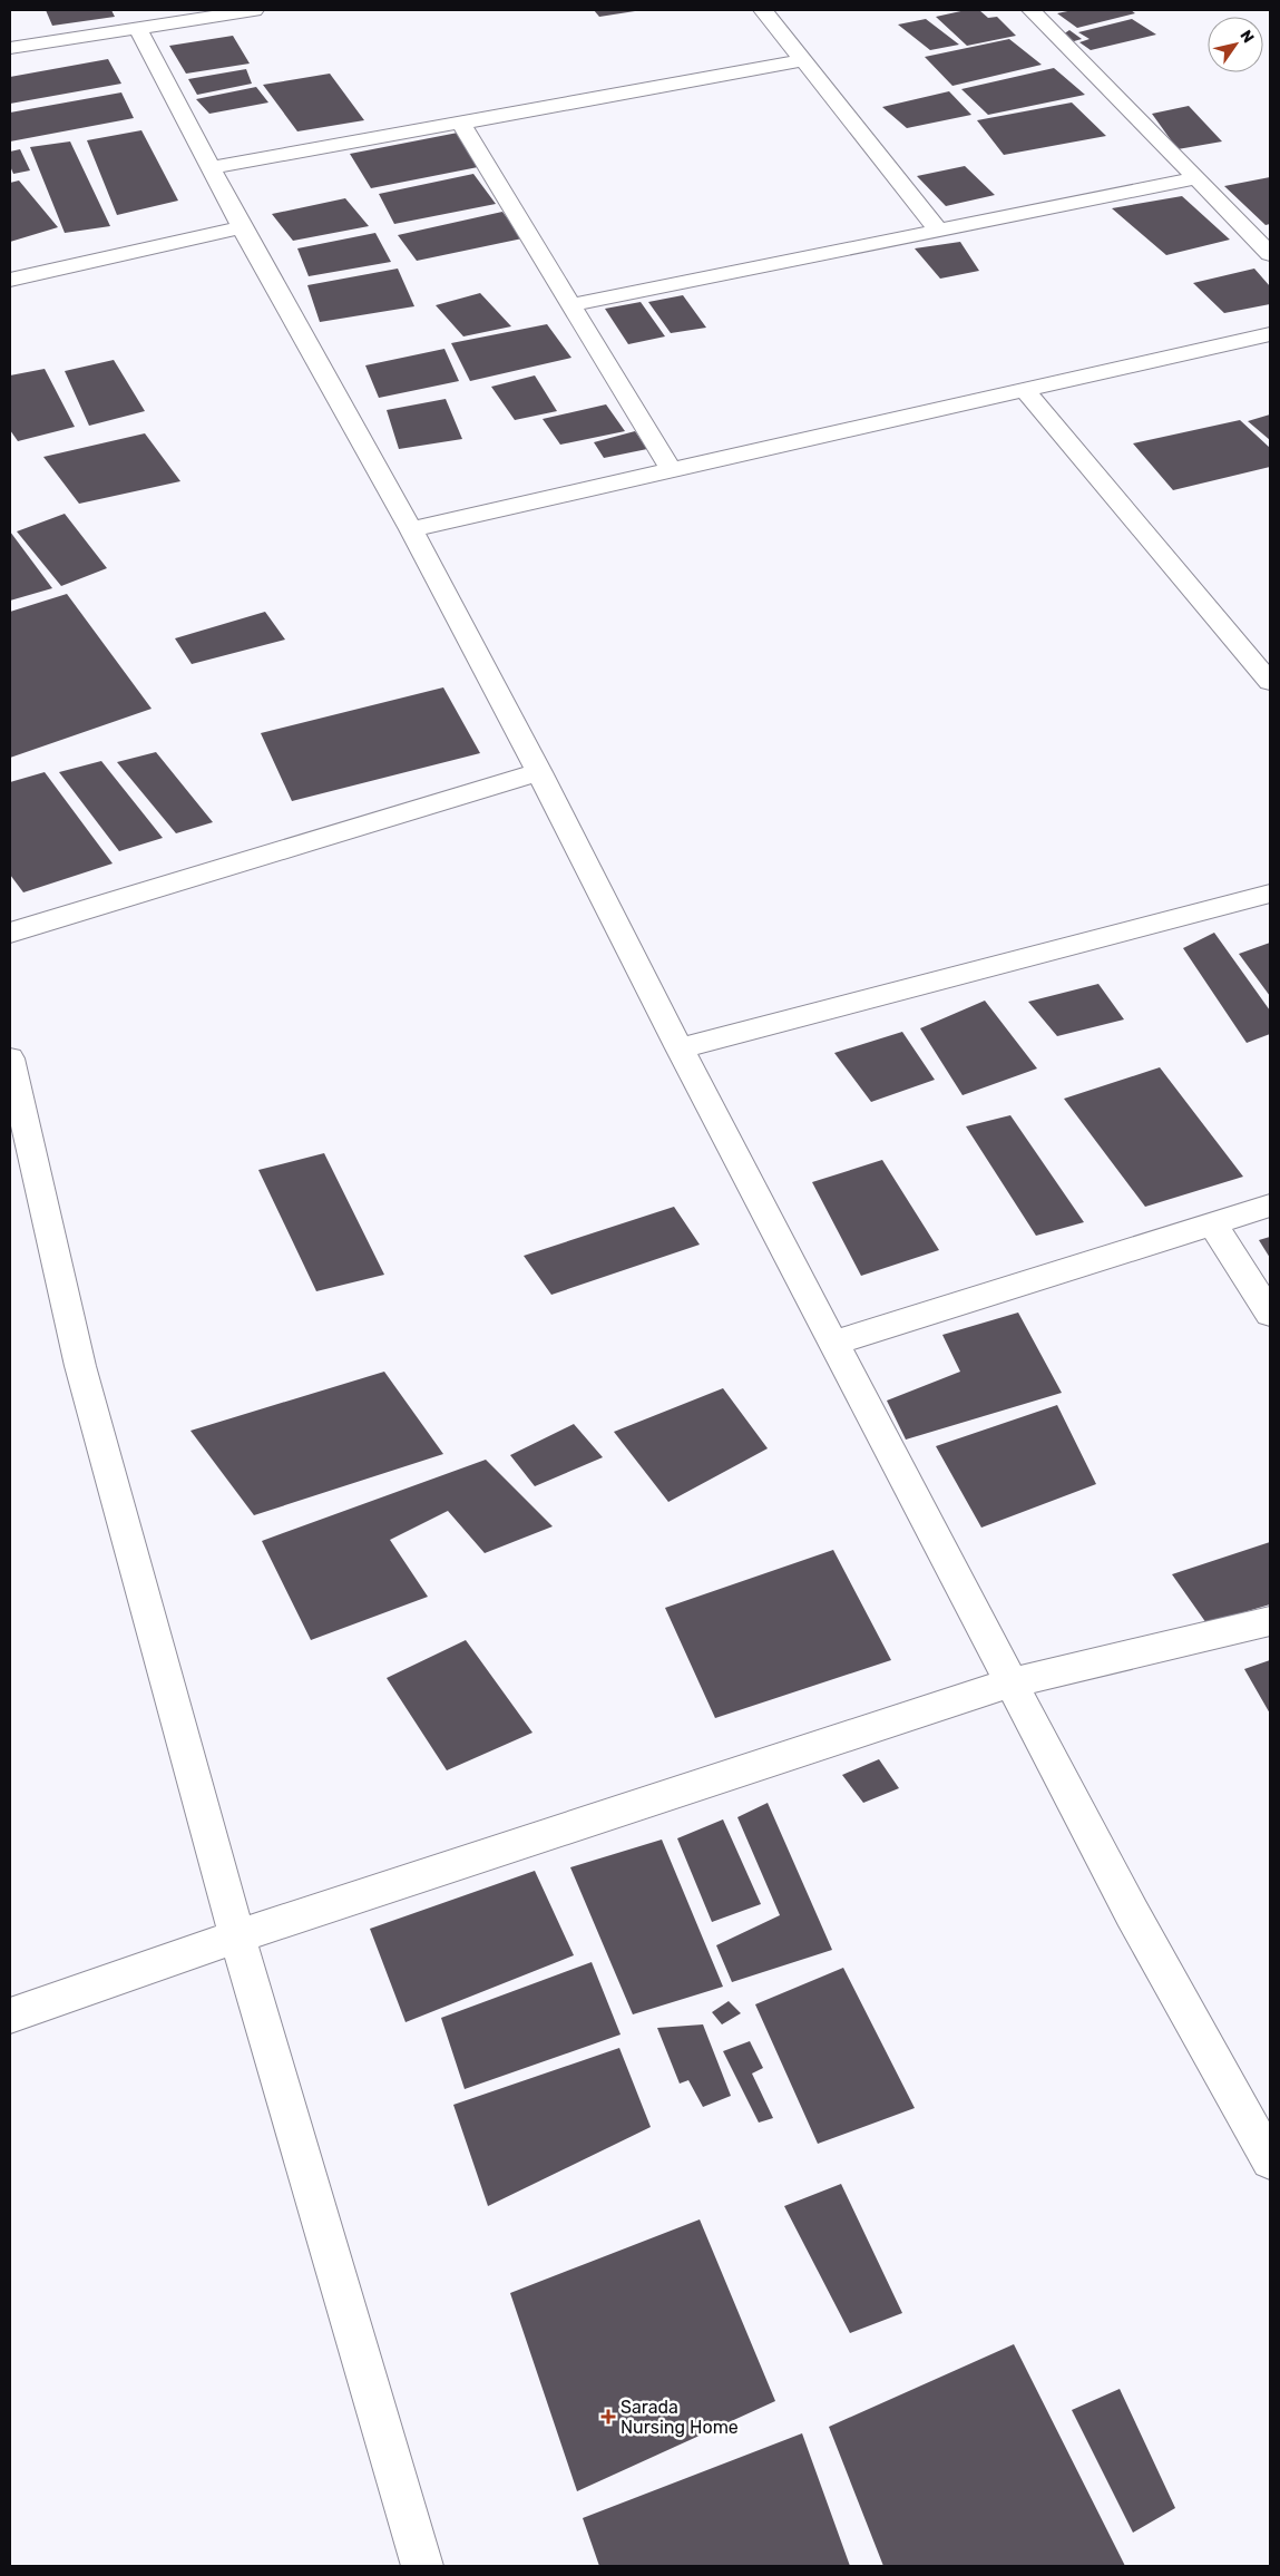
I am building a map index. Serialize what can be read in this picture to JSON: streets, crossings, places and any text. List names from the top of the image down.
{
  "places": {
    "health": ["Sarada Nursing Home"]
  },
  "north": "top right"
}
